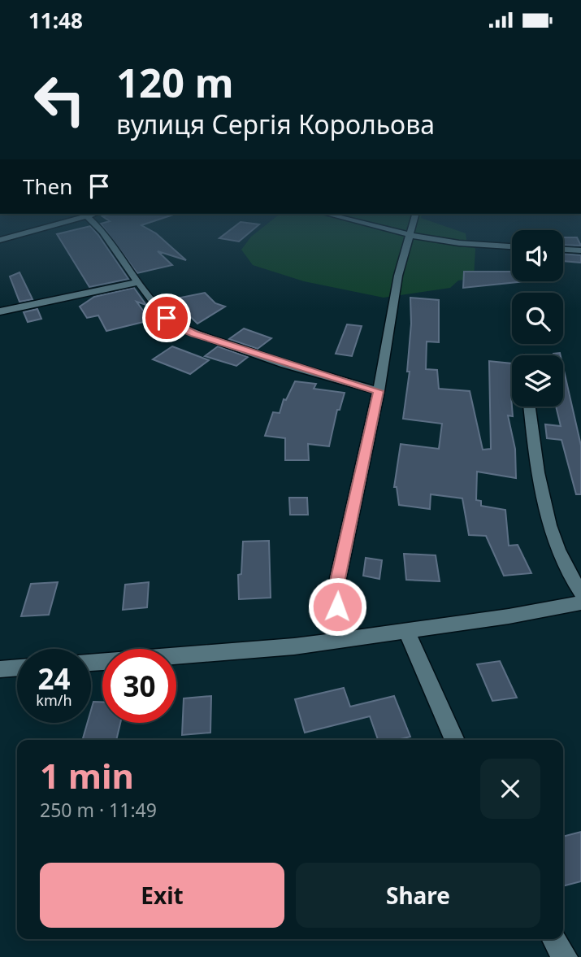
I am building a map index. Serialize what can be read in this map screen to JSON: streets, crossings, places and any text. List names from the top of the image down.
{
  "page": {
    "status": "11:48",
    "turn": ["120 m", "вулиця Сергія Корольова"],
    "then": "Then",
    "speed": "24 km/h",
    "limit": "30",
    "heading": ["1 min", "250 m · 11:49"],
    "buttons": ["Exit", "Share"]
  }
}
